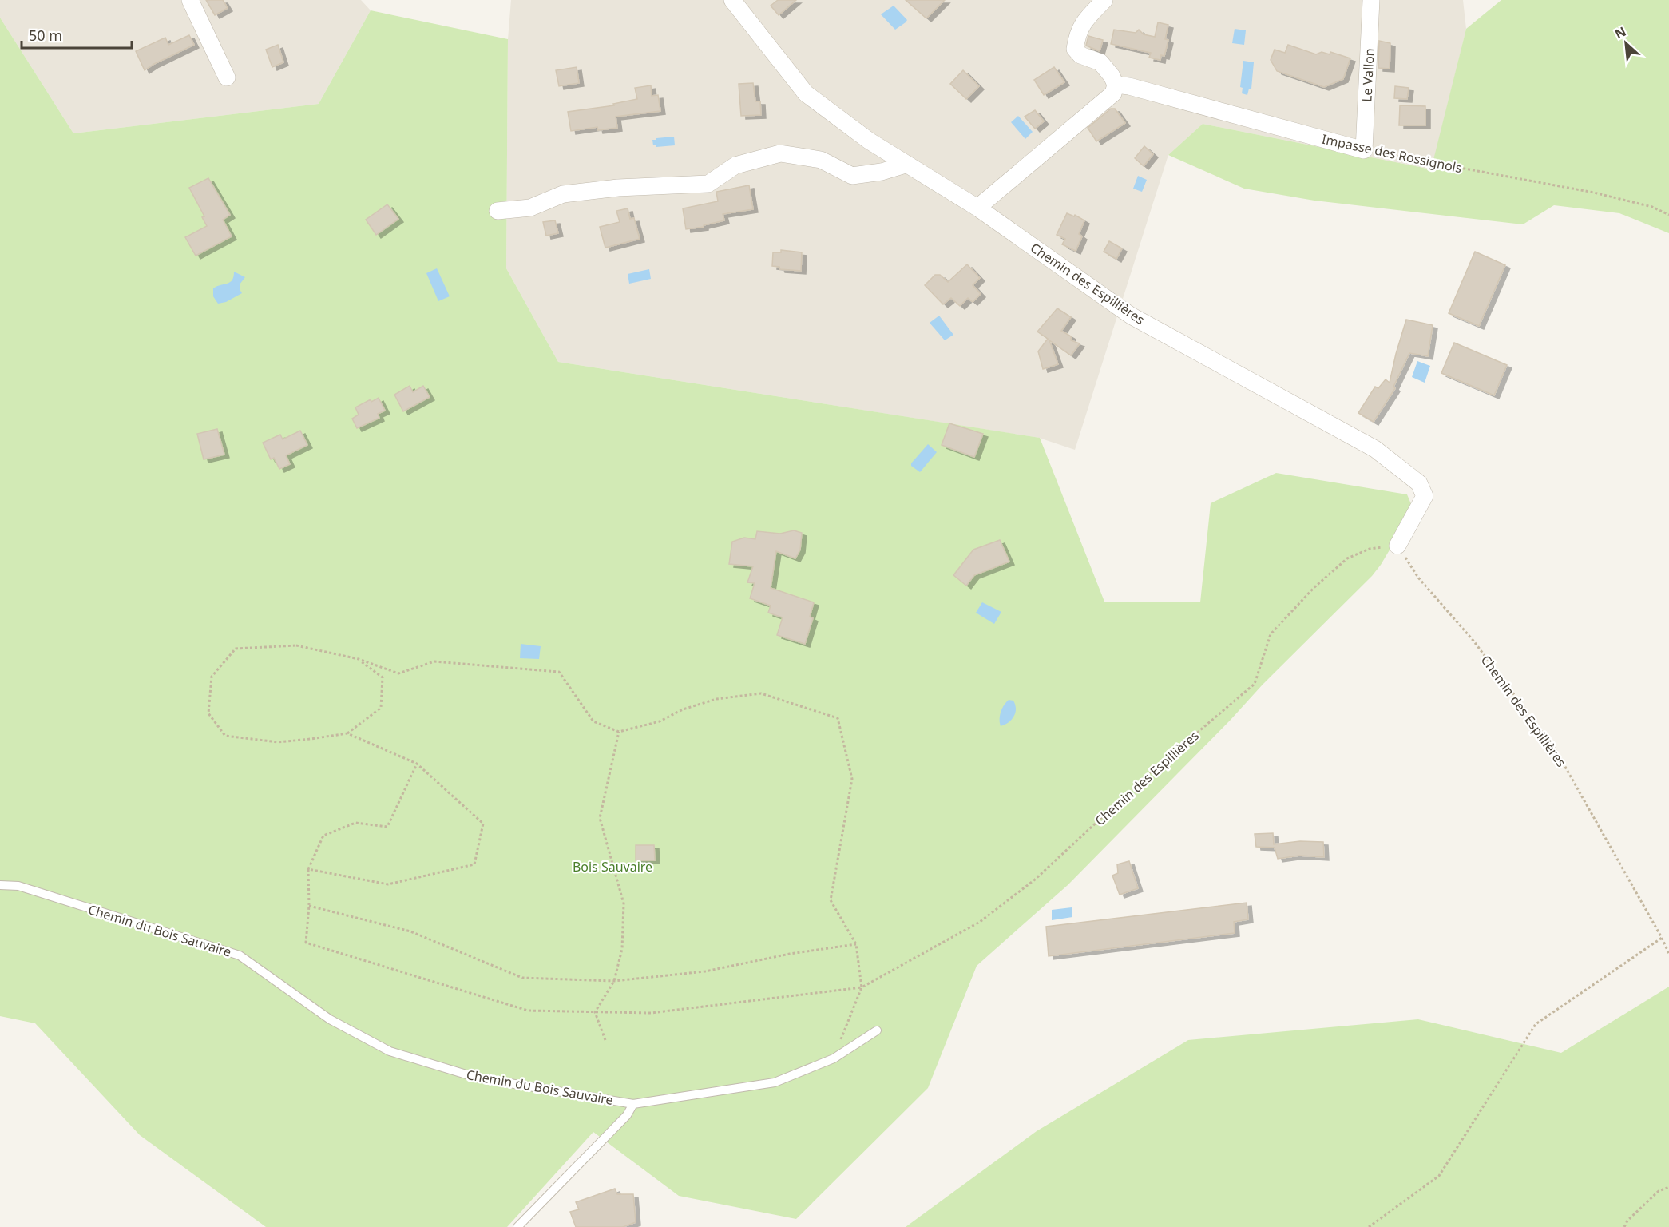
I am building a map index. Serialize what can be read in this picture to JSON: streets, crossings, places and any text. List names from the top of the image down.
{
  "streets": {
    "street": ["Le Vallon", "Impasse des Rossignols", "Chemin des Espillières"],
    "lane": ["Chemin du Bois Sauvaire"]
  },
  "crossings": [
    ["Le Vallon", "Impasse des Rossignols"]
  ],
  "parks": ["Bois Sauvaire"],
  "scale_bar": "50 m",
  "north": "top left"
}
